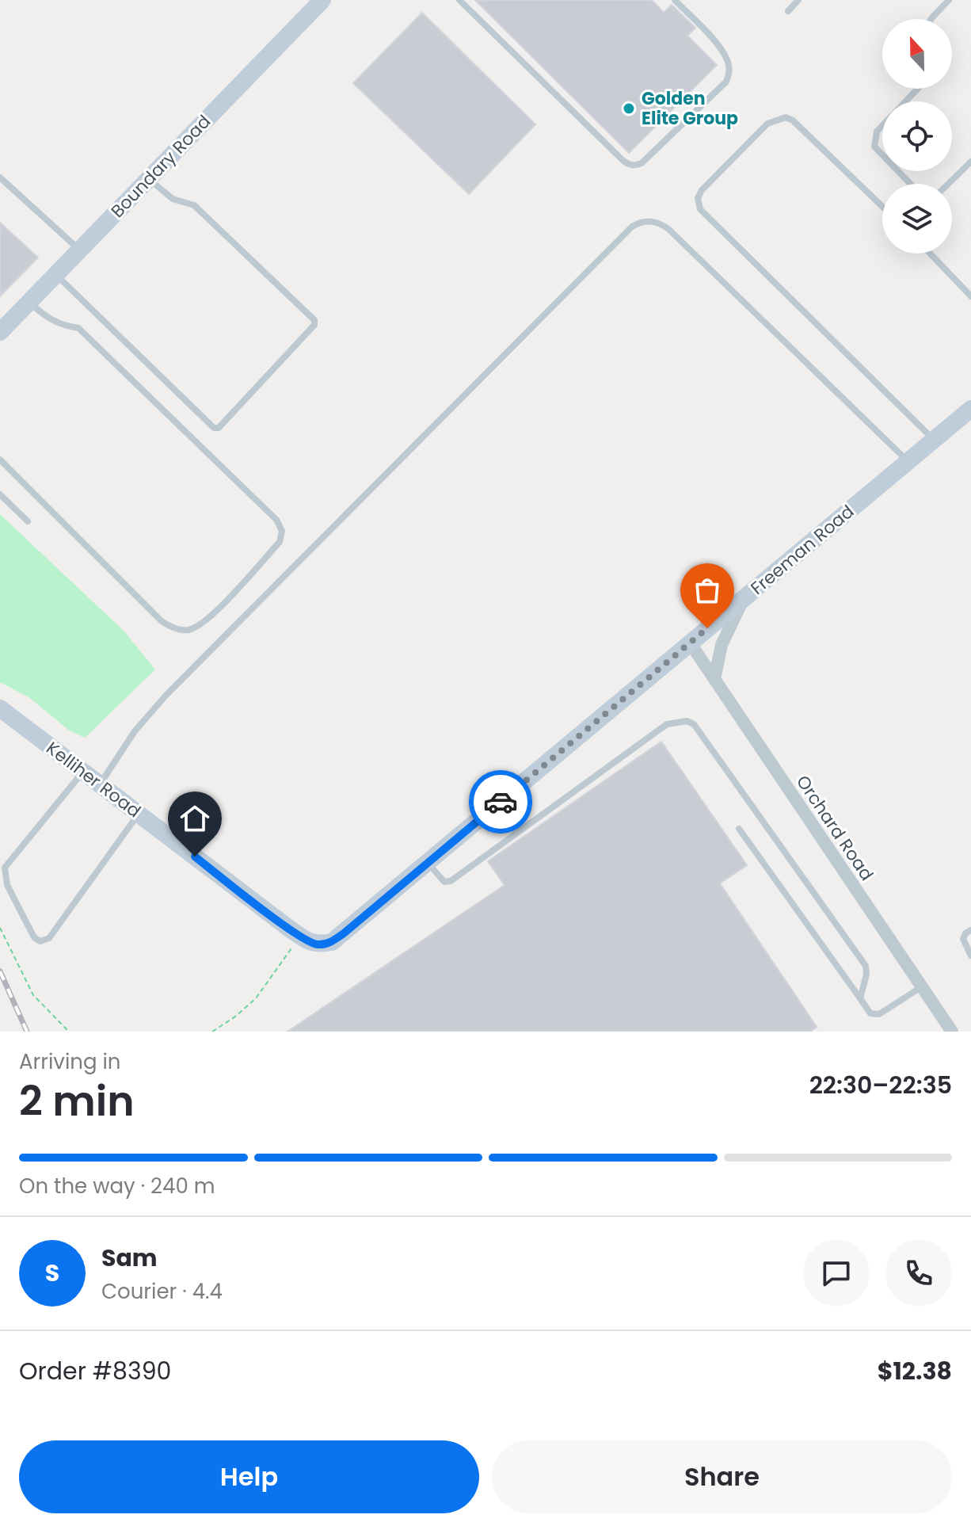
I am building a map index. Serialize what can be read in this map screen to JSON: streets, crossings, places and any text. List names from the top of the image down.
{
  "streets": {
    "street": [
      "Boundary Road",
      "Freeman Road",
      "Kelliher Road",
      "Orchard Road"
    ]
  },
  "crossings": [
    ["Freeman Road", "Kelliher Road"],
    ["Freeman Road", "Orchard Road"]
  ],
  "places": ["Golden Elite Group"],
  "north": "top",
  "page": {
    "heading": ["2 min", "Arriving in", "22:30–22:35"],
    "panel": [
      "Sam",
      "Courier · 4.4",
      "Order #8390",
      "$12.38"
    ],
    "bar": "On the way · 240 m",
    "round": "S",
    "buttons": ["Help", "Share"]
  }
}
